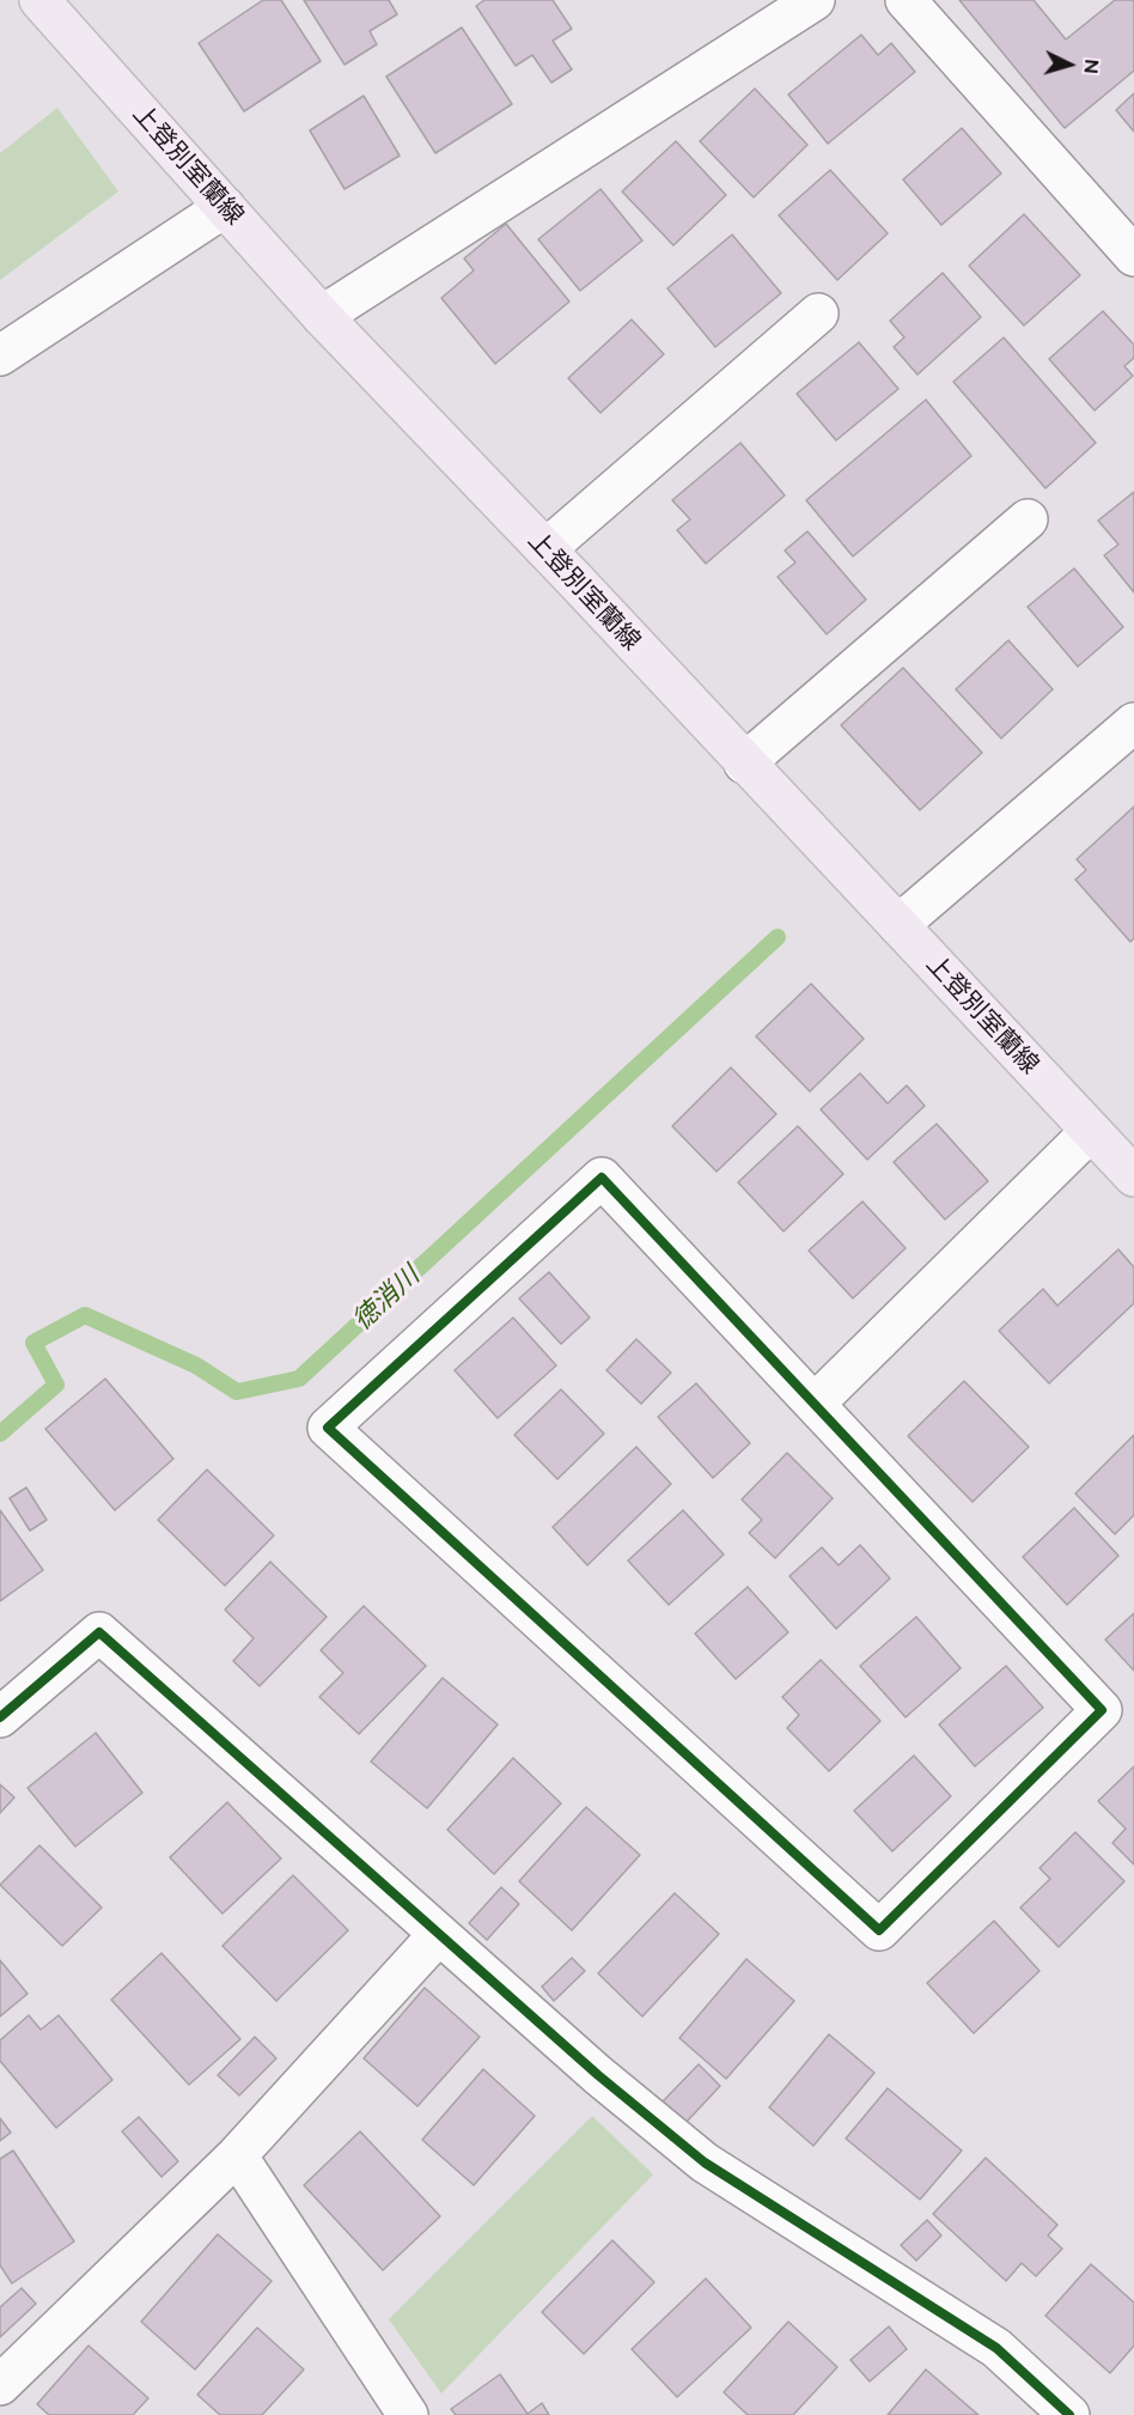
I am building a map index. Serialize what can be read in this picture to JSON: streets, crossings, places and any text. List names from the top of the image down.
{
  "streets": {
    "main road": ["上登別室蘭線"]
  },
  "water": ["徳消川"],
  "north": "right"
}
